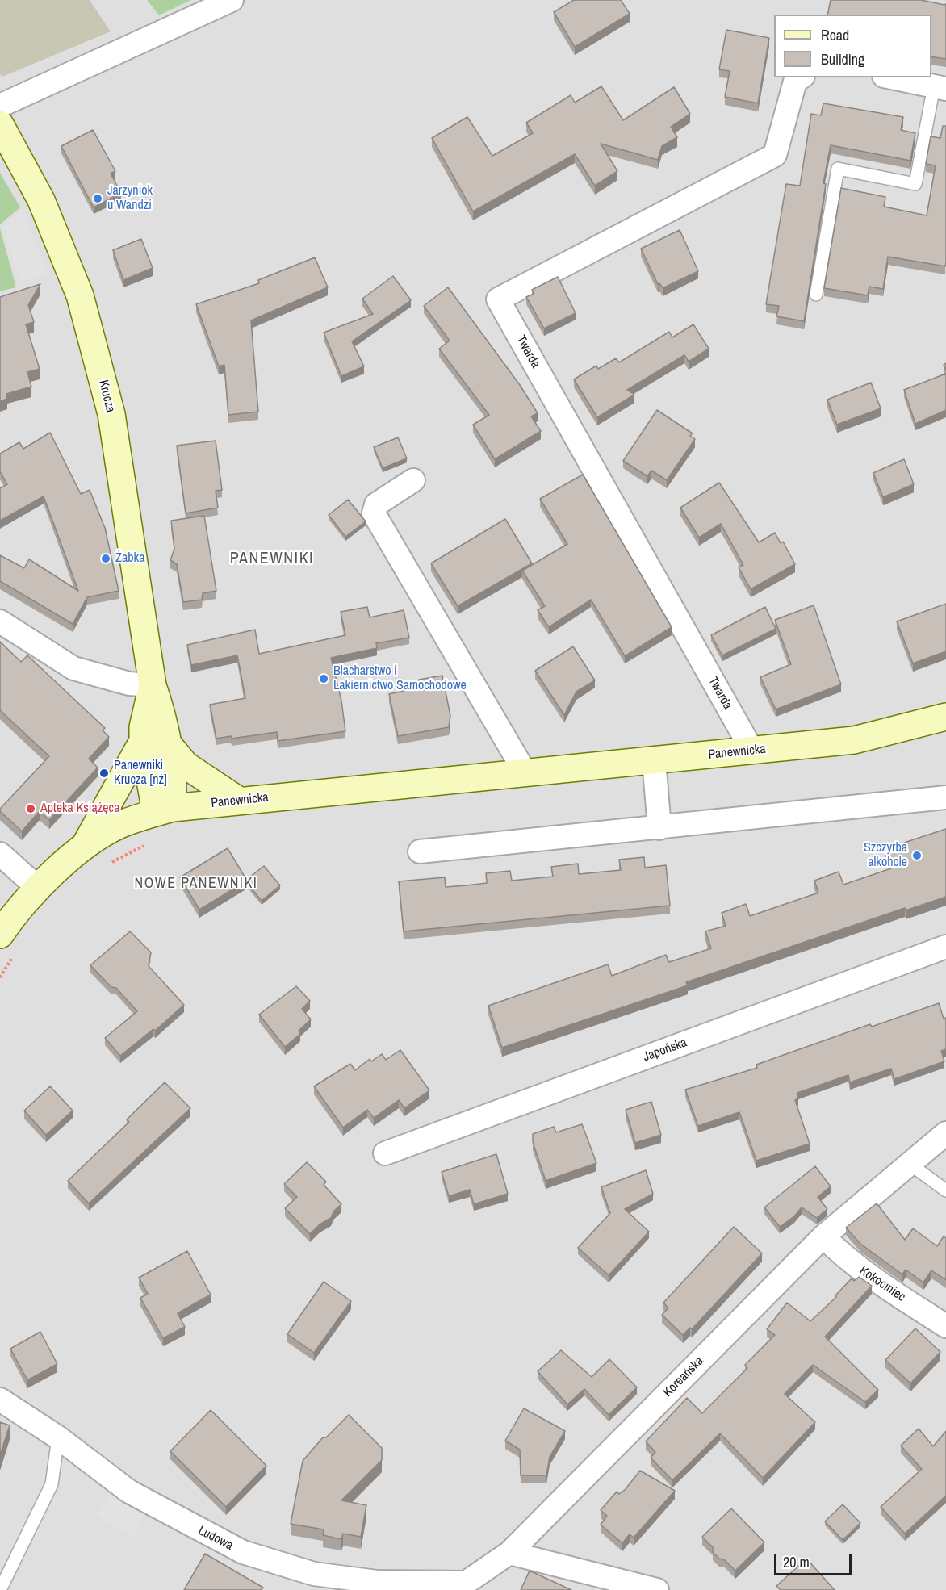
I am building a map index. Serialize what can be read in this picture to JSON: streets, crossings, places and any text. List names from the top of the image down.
{
  "streets": {
    "street": [
      "Twarda",
      "Krucza",
      "Panewnicka",
      "Japońska",
      "Kokociniec",
      "Koreańska",
      "Ludowa"
    ]
  },
  "crossings": [
    ["Twarda", "Panewnicka"],
    ["Krucza", "Panewnicka"],
    ["Kokociniec", "Koreańska"],
    ["Koreańska", "Ludowa"]
  ],
  "districts": ["PANEWNIKI", "NOWE PANEWNIKI"],
  "places": [
    "Jarzyniok u Wandzi",
    "Żabka",
    "Blacharstwo i Lakiernictwo Samochodowe",
    "Panewniki Krucza [nż]",
    "Apteka Książęca",
    "Szczyrba alkohole"
  ],
  "legend": ["Road", "Building"],
  "scale_bar": "20 m"
}
